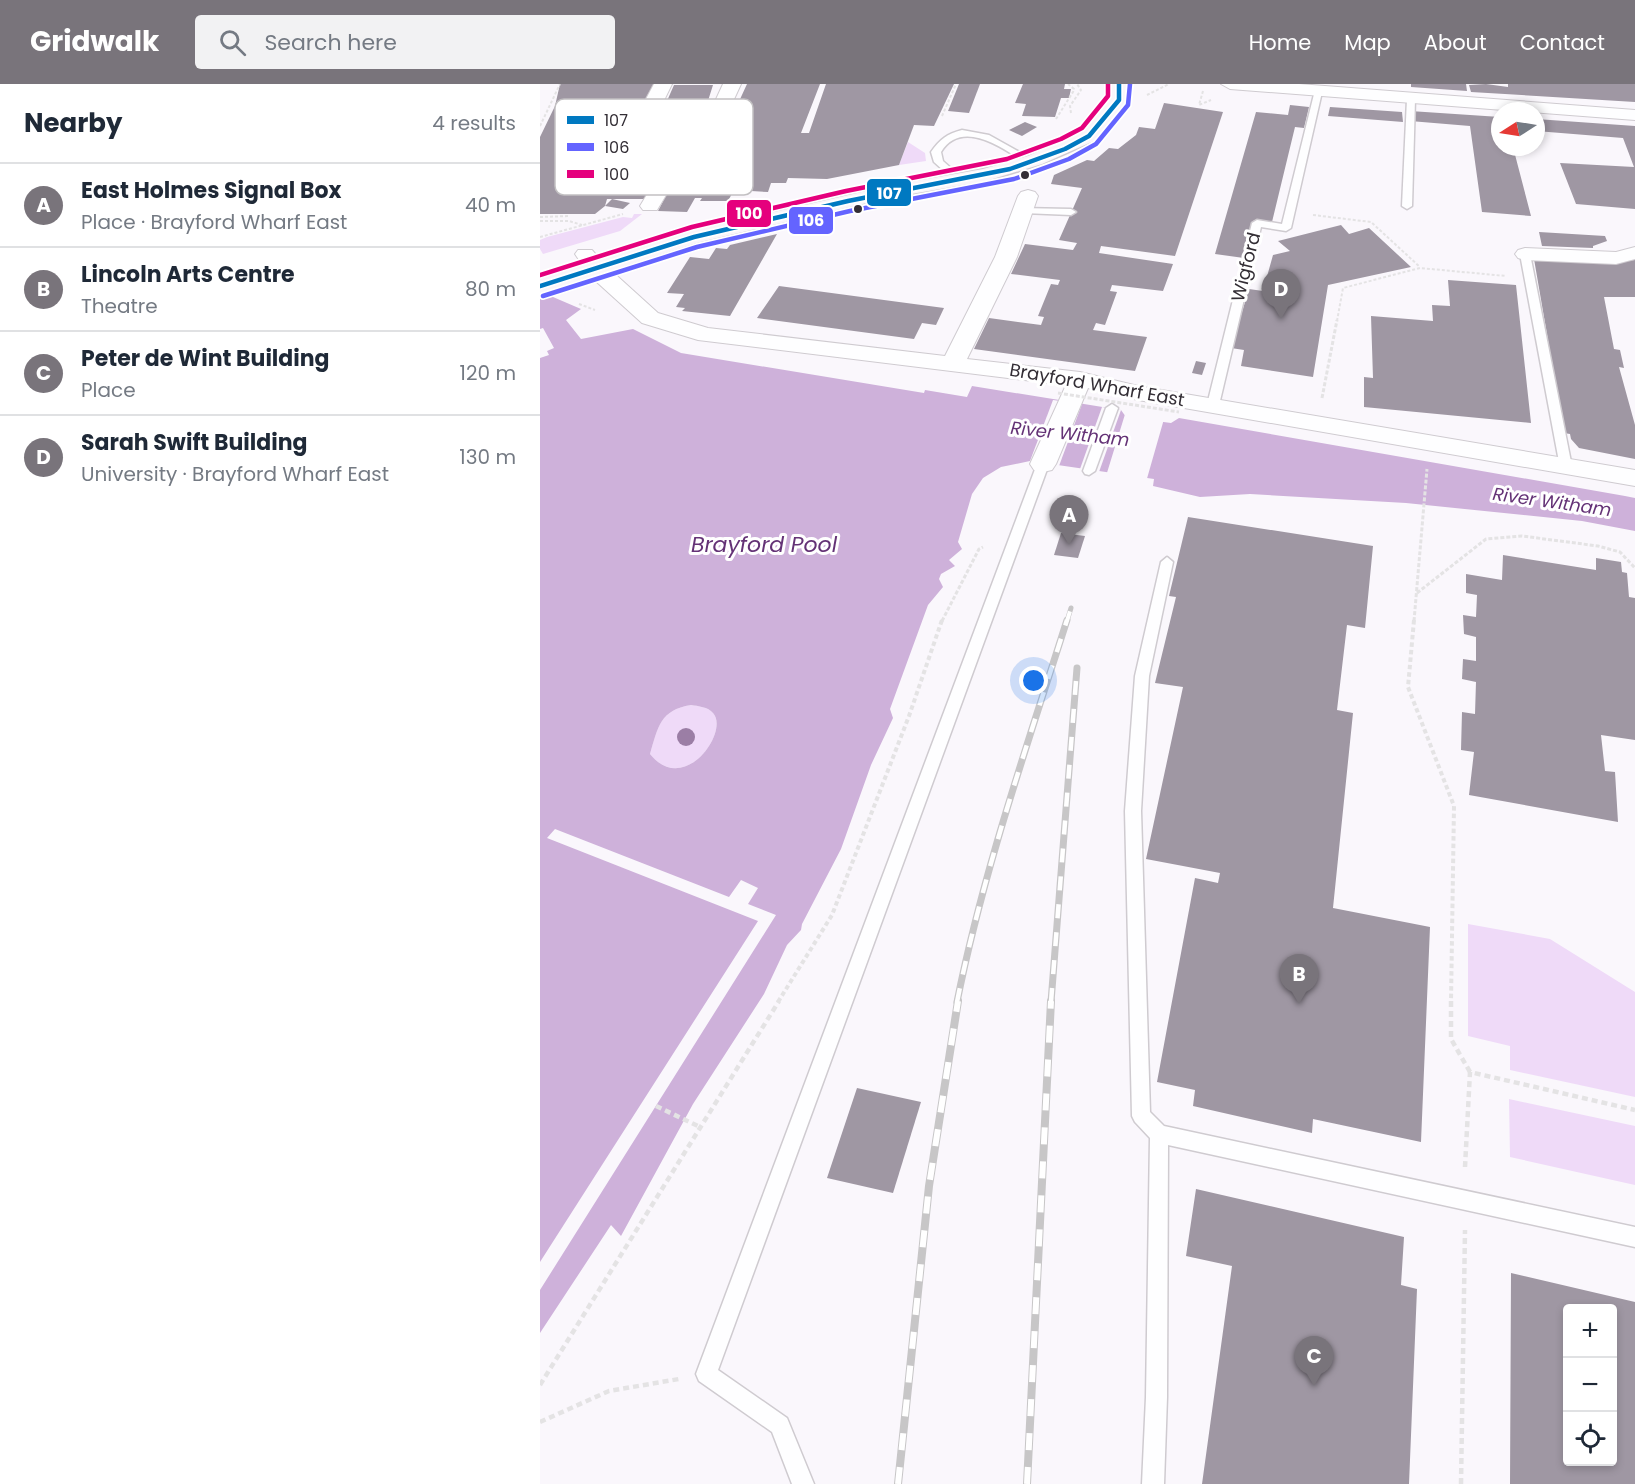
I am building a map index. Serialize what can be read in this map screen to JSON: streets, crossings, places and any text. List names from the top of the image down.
{
  "streets": {
    "street": ["Brayford Wharf East"],
    "lane": ["Wigford"]
  },
  "crossings": [
    ["Wigford", "Brayford Wharf East"]
  ],
  "water": ["River Witham", "Brayford Pool"],
  "lines": ["transit line 107", "transit line 106", "transit line 100"],
  "legend": ["107", "106", "100"],
  "north": "left",
  "page": {
    "header": "Gridwalk",
    "search": "Search here",
    "nav": [
      "Home",
      "Map",
      "About",
      "Contact"
    ],
    "heading": ["Nearby", "4 results"],
    "list": [
      {
        "mark": "A",
        "name": "East Holmes Signal Box",
        "note": "Place · Brayford Wharf East",
        "value": "40 m"
      },
      {
        "mark": "B",
        "name": "Lincoln Arts Centre",
        "note": "Theatre",
        "value": "80 m"
      },
      {
        "mark": "C",
        "name": "Peter de Wint Building",
        "note": "Place",
        "value": "120 m"
      },
      {
        "mark": "D",
        "name": "Sarah Swift Building",
        "note": "University · Brayford Wharf East",
        "value": "130 m"
      }
    ],
    "pins": [
      "D",
      "A",
      "B",
      "C"
    ],
    "map_buttons": ["+", "−"]
  }
}
